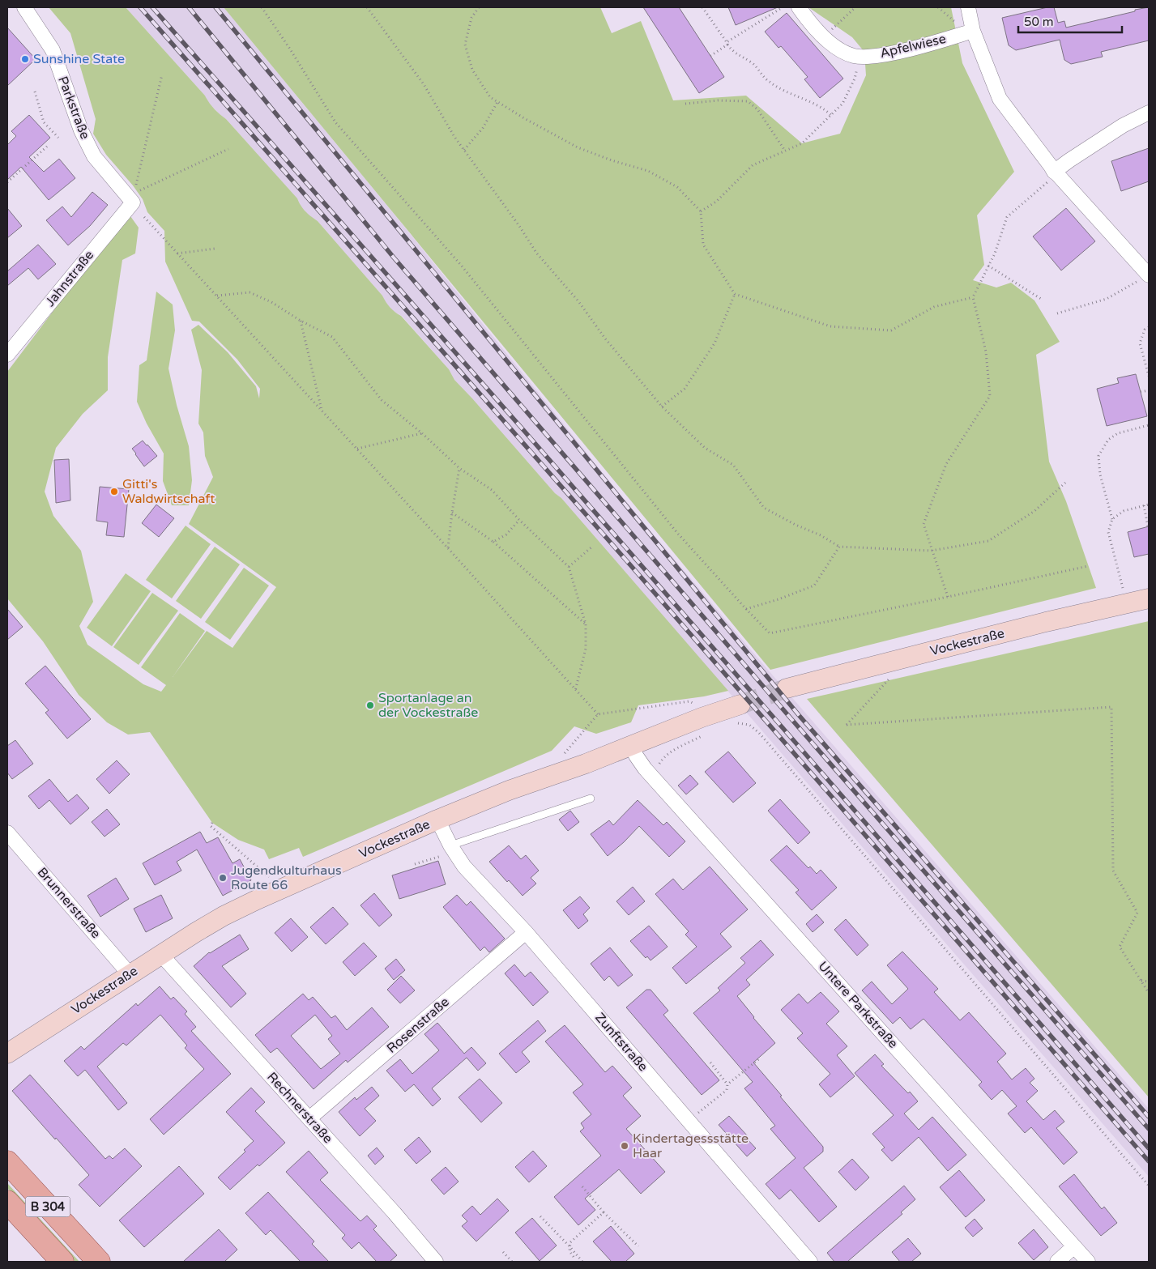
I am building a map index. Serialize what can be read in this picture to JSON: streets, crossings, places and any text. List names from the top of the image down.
{
  "streets": {
    "main road": ["Vockestraße", "B 304"],
    "street": [
      "Apfelwiese",
      "Parkstraße",
      "Jahnstraße",
      "Brunnerstraße",
      "Untere Parkstraße",
      "Rosenstraße",
      "Zunftstraße",
      "Rechnerstraße"
    ]
  },
  "crossings": [
    ["Parkstraße", "Jahnstraße"],
    ["Vockestraße", "Brunnerstraße"],
    ["Vockestraße", "Untere Parkstraße"],
    ["Vockestraße", "Zunftstraße"],
    ["Vockestraße", "Rechnerstraße"],
    ["Rosenstraße", "Zunftstraße"],
    ["Rosenstraße", "Rechnerstraße"]
  ],
  "places": [
    "Sunshine State",
    "Gitti's Waldwirtschaft",
    "Sportanlage an der Vockestraße",
    "Jugendkulturhaus Route 66",
    "Kindertagessstätte Haar"
  ],
  "scale_bar": "50 m"
}
